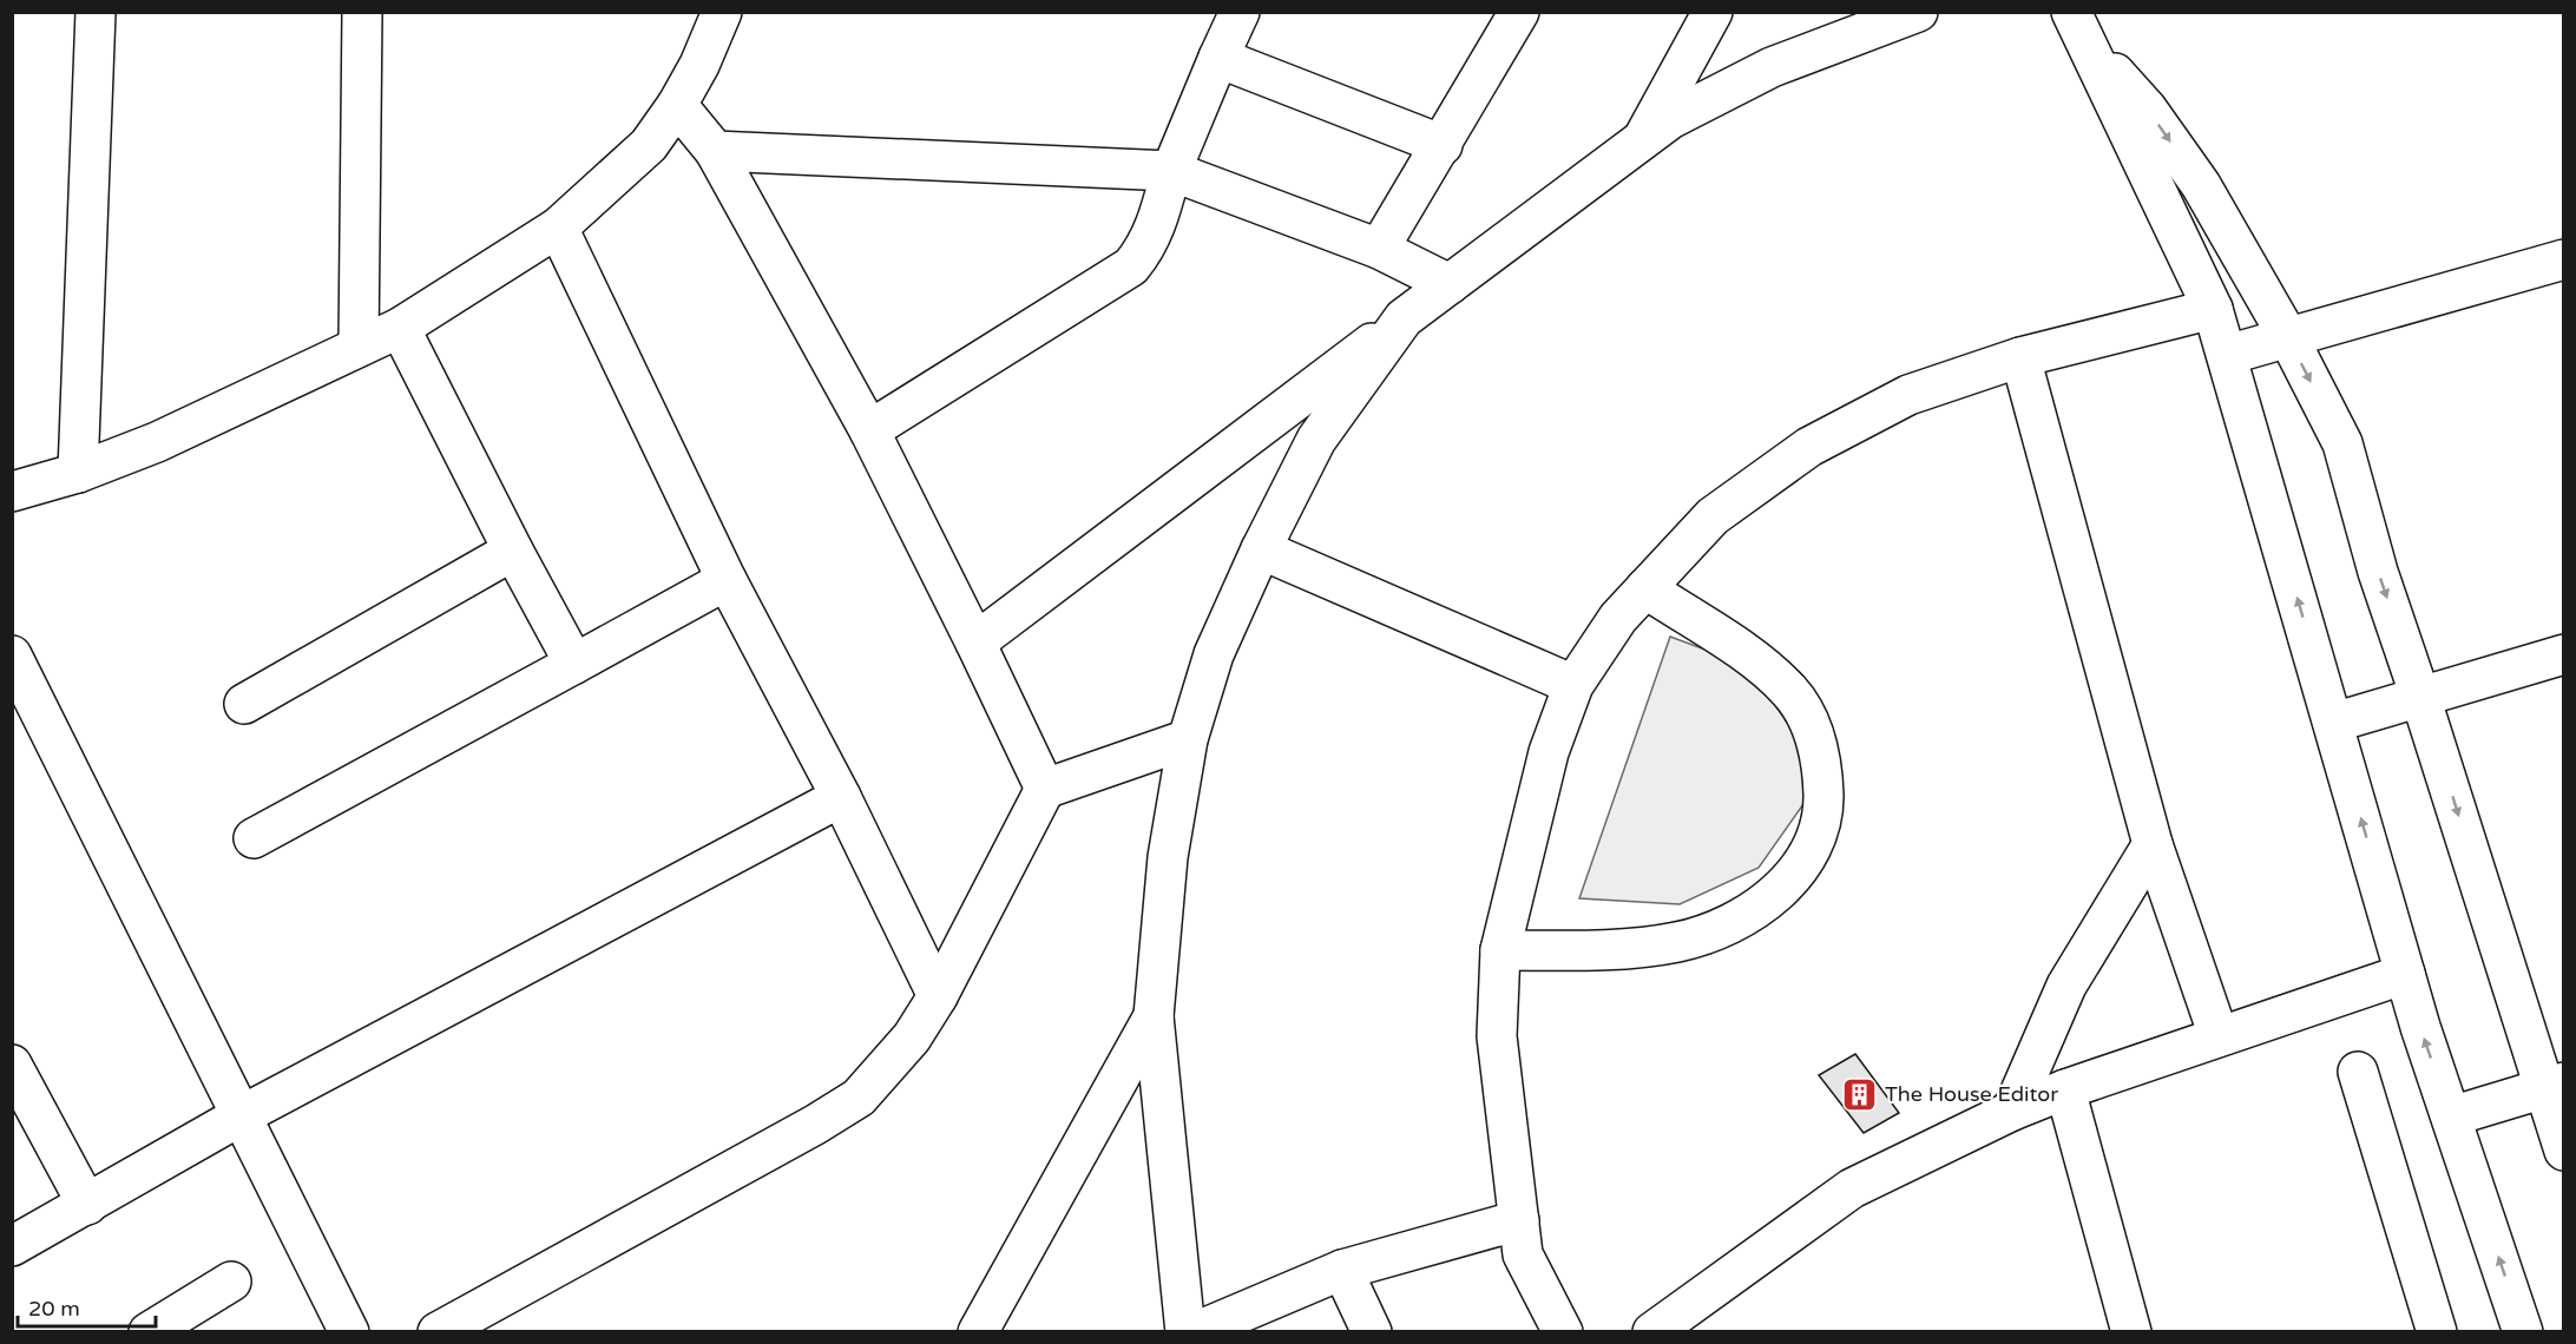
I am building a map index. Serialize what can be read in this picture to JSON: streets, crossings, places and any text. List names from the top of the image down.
{
  "places": {
    "building": ["The House Editor"]
  },
  "scale_bar": "20 m"
}
